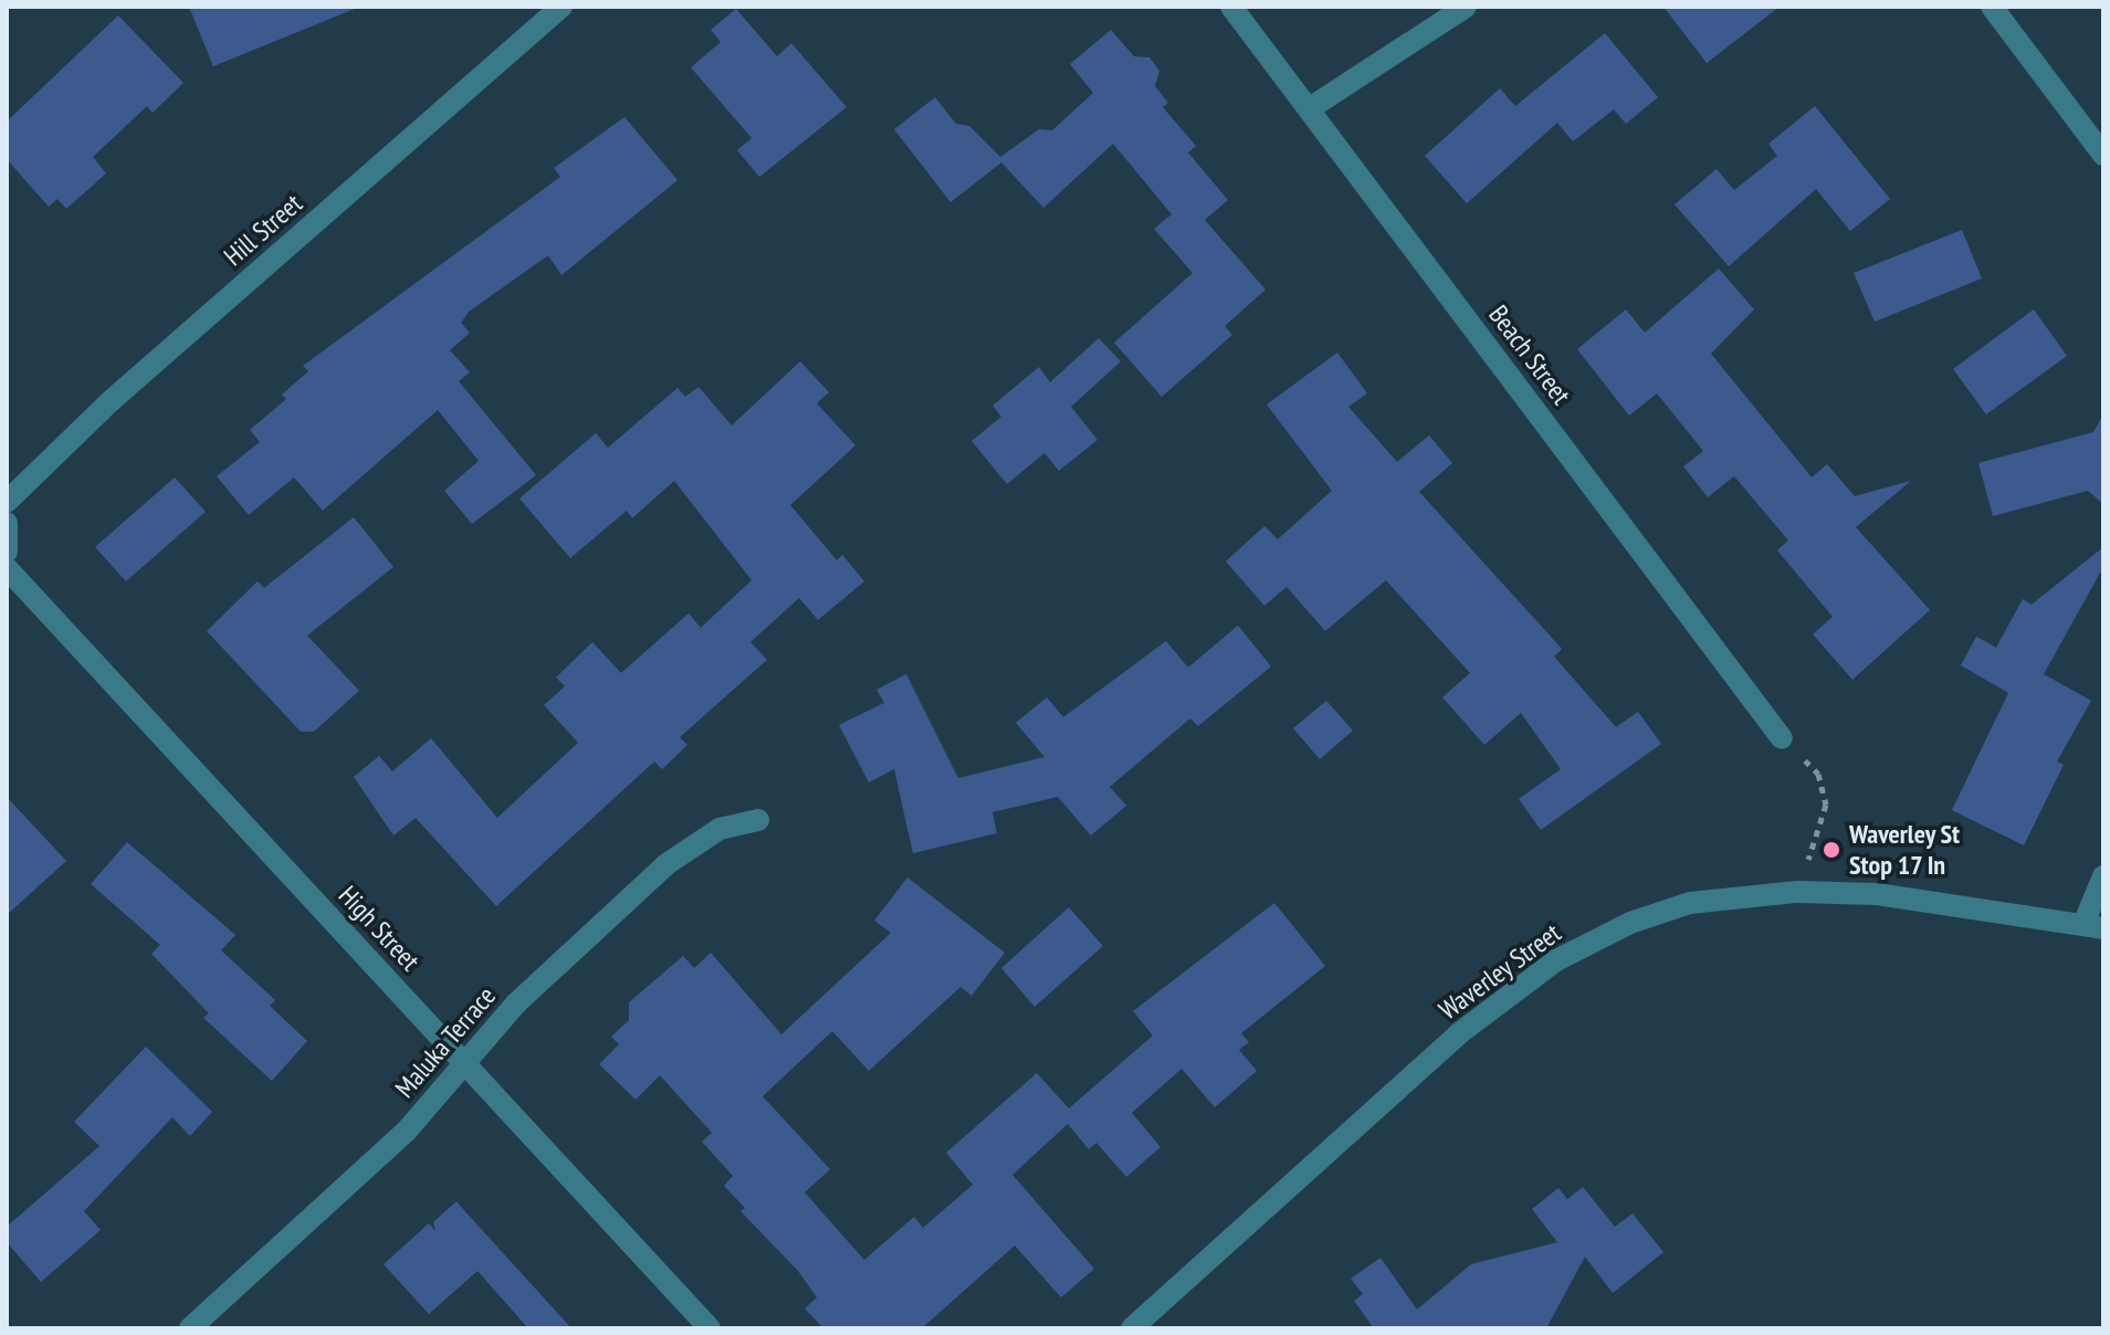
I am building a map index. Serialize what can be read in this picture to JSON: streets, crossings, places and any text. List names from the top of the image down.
{
  "streets": {
    "street": [
      "Hill Street",
      "Beach Street",
      "High Street",
      "Waverley Street",
      "Maluka Terrace"
    ]
  },
  "crossings": [
    ["High Street", "Maluka Terrace"]
  ],
  "places": ["Waverley St Stop 17 In"]
}
